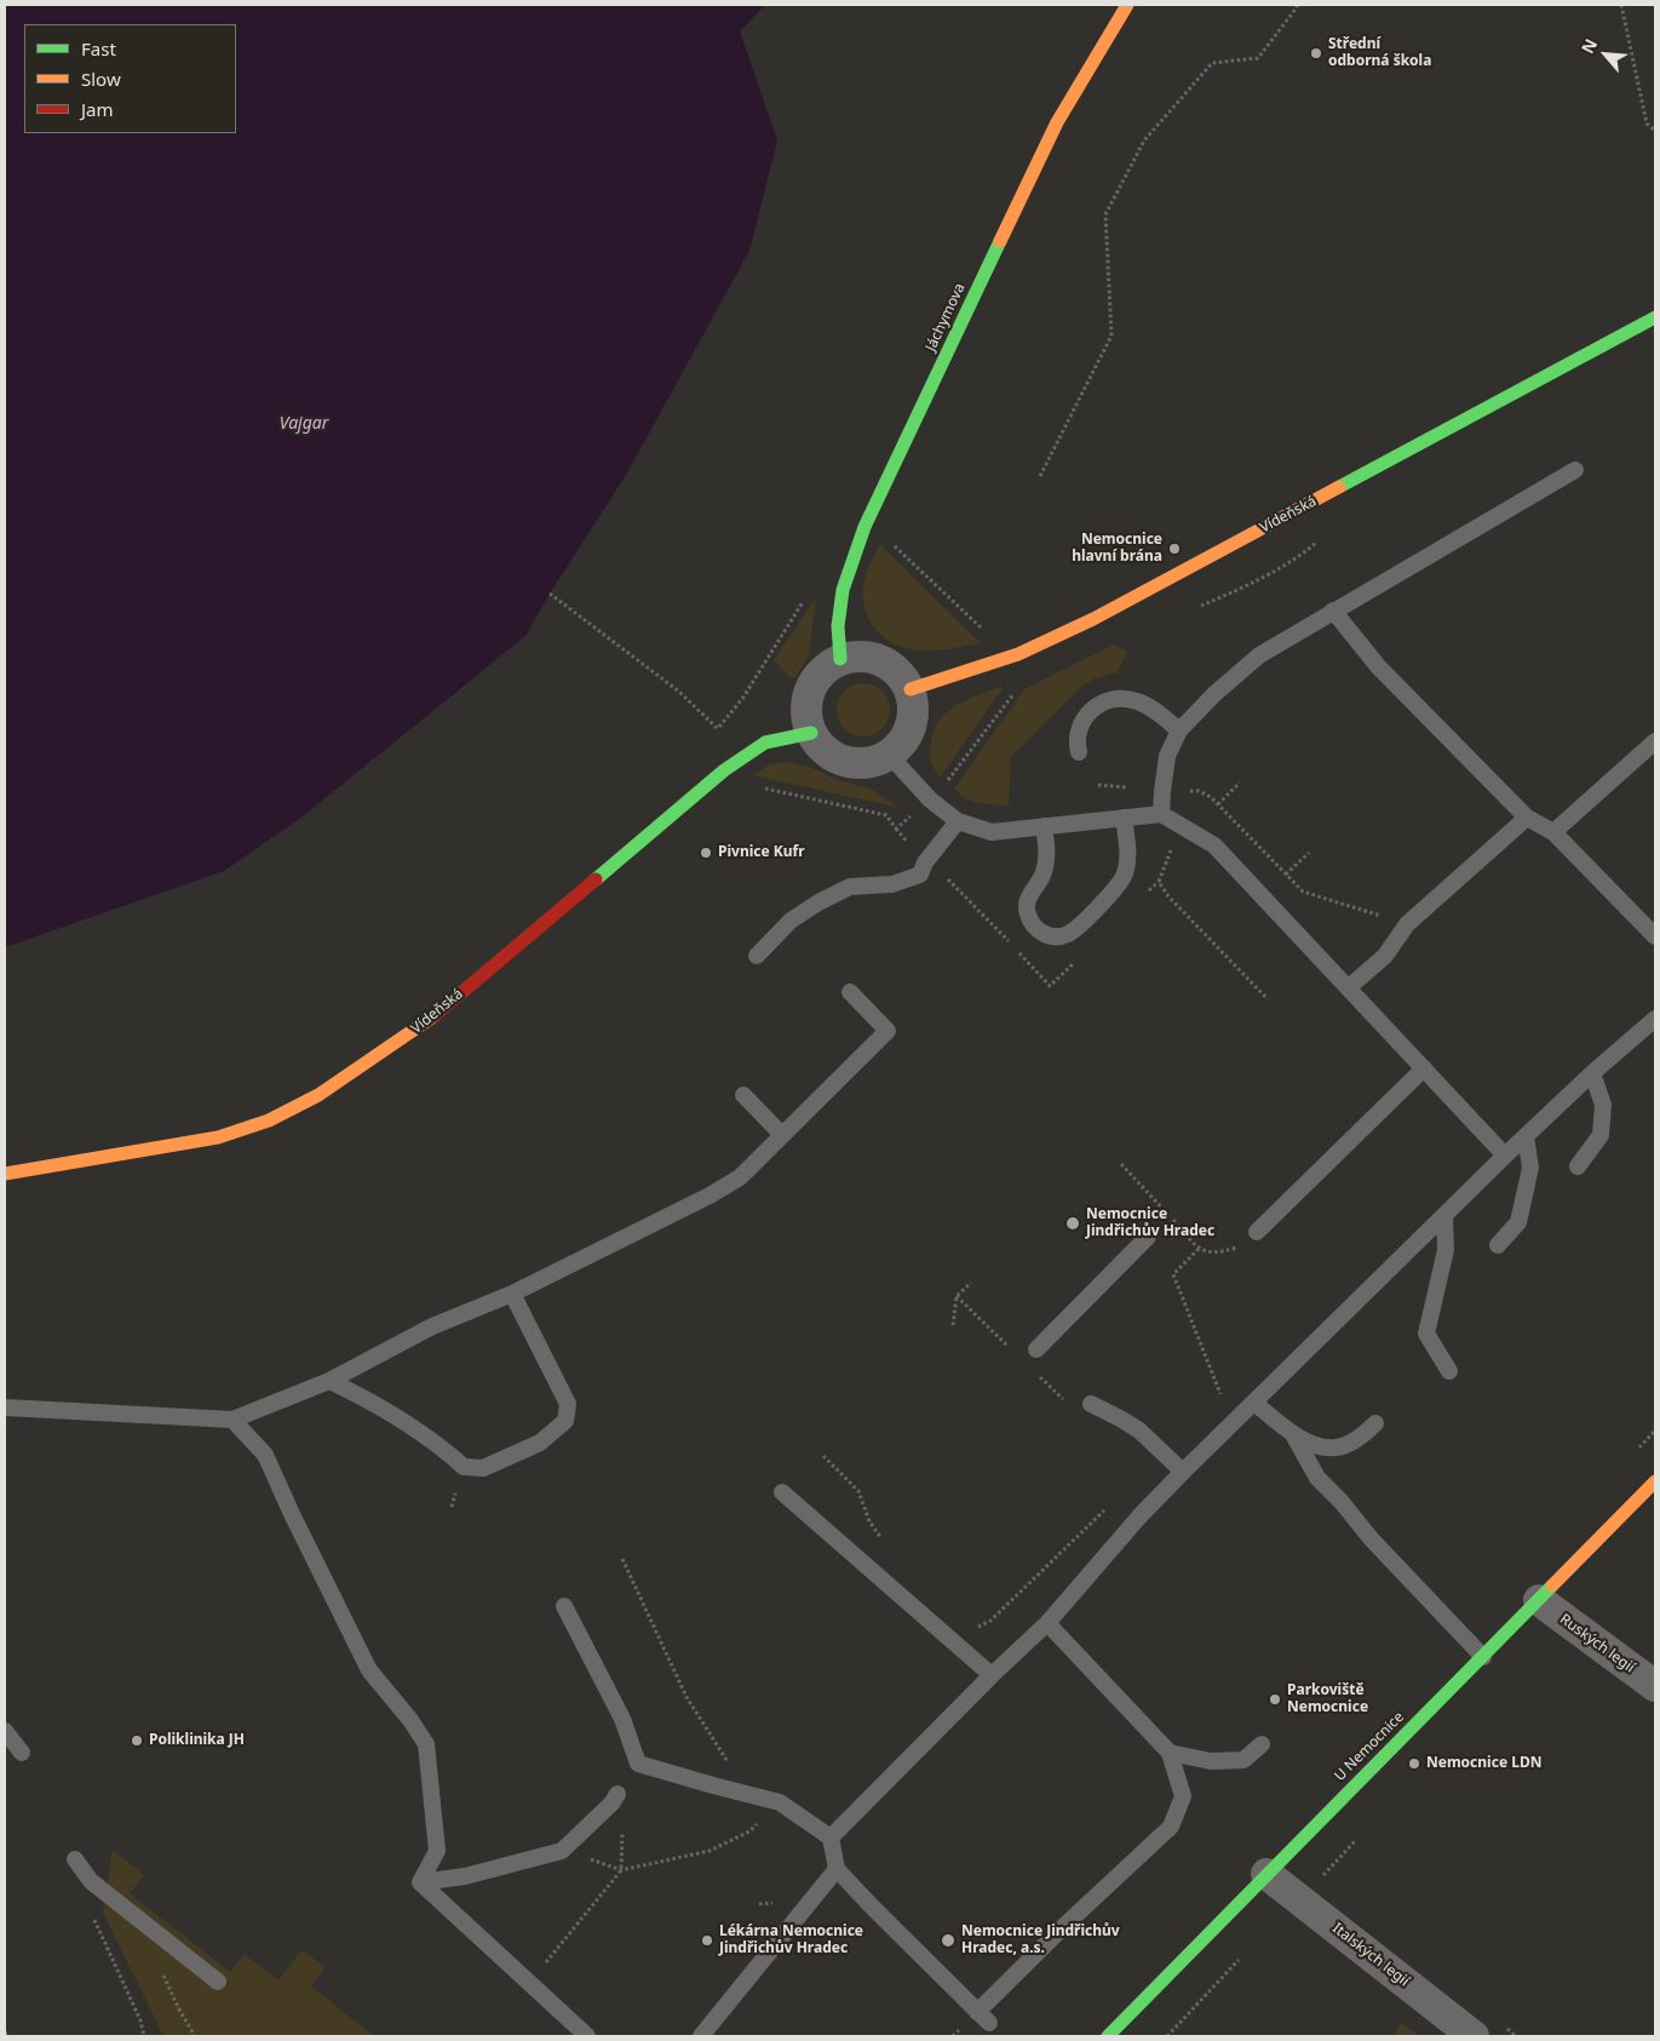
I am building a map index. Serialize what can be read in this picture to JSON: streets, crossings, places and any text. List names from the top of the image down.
{
  "streets": {
    "street": [
      "Jáchymova",
      "Vídeňská",
      "Ruských legií",
      "U Nemocnice",
      "Italských legií"
    ]
  },
  "crossings": [
    ["Jáchymova", "Vídeňská"],
    ["Ruských legií", "U Nemocnice"],
    ["U Nemocnice", "Italských legií"]
  ],
  "water": ["Vajgar"],
  "places": [
    "Střední odborná škola",
    "Nemocnice hlavní brána",
    "Pivnice Kufr",
    "Nemocnice Jindřichův Hradec",
    "Parkoviště Nemocnice",
    "Poliklinika JH",
    "Nemocnice LDN",
    "Lékárna Nemocnice Jindřichův Hradec",
    "Nemocnice Jindřichův Hradec, a.s."
  ],
  "legend": ["Fast", "Slow", "Jam"],
  "north": "top left"
}
